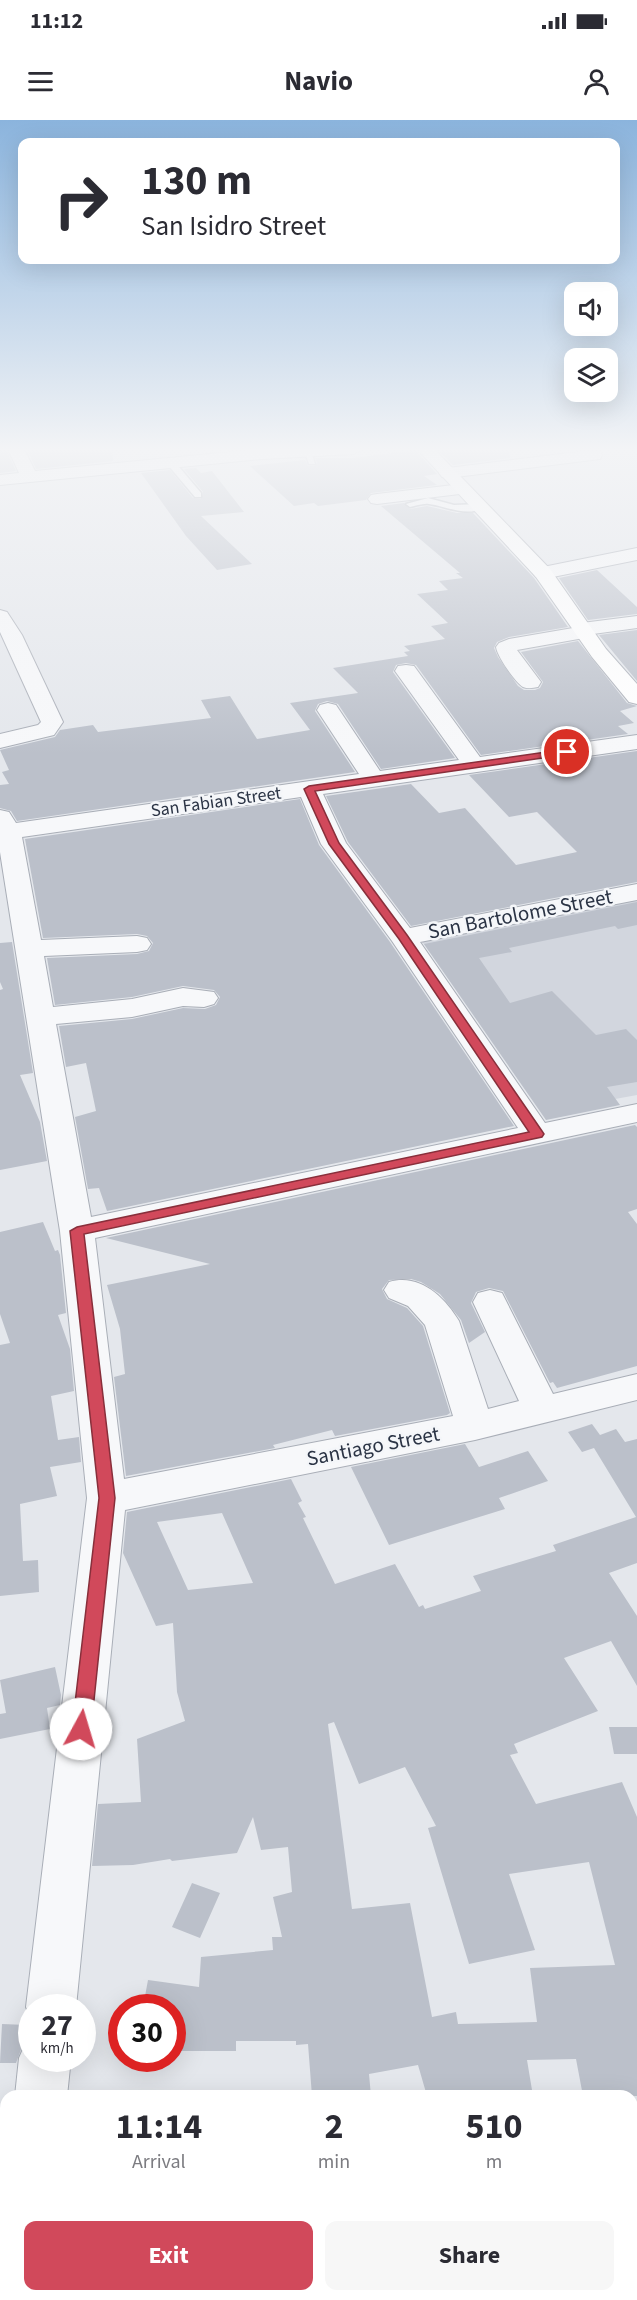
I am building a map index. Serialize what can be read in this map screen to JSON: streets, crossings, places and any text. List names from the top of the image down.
{
  "streets": {
    "street": ["San Fabian Street", "San Bartolome Street", "Santiago Street"]
  },
  "page": {
    "status": "11:12",
    "header": "Navio",
    "turn": ["130 m", "San Isidro Street"],
    "speed": "27 km/h",
    "limit": "30",
    "eta": [
      "11:14",
      "Arrival",
      "2",
      "min",
      "510",
      "m"
    ],
    "buttons": ["Exit", "Share"]
  }
}
